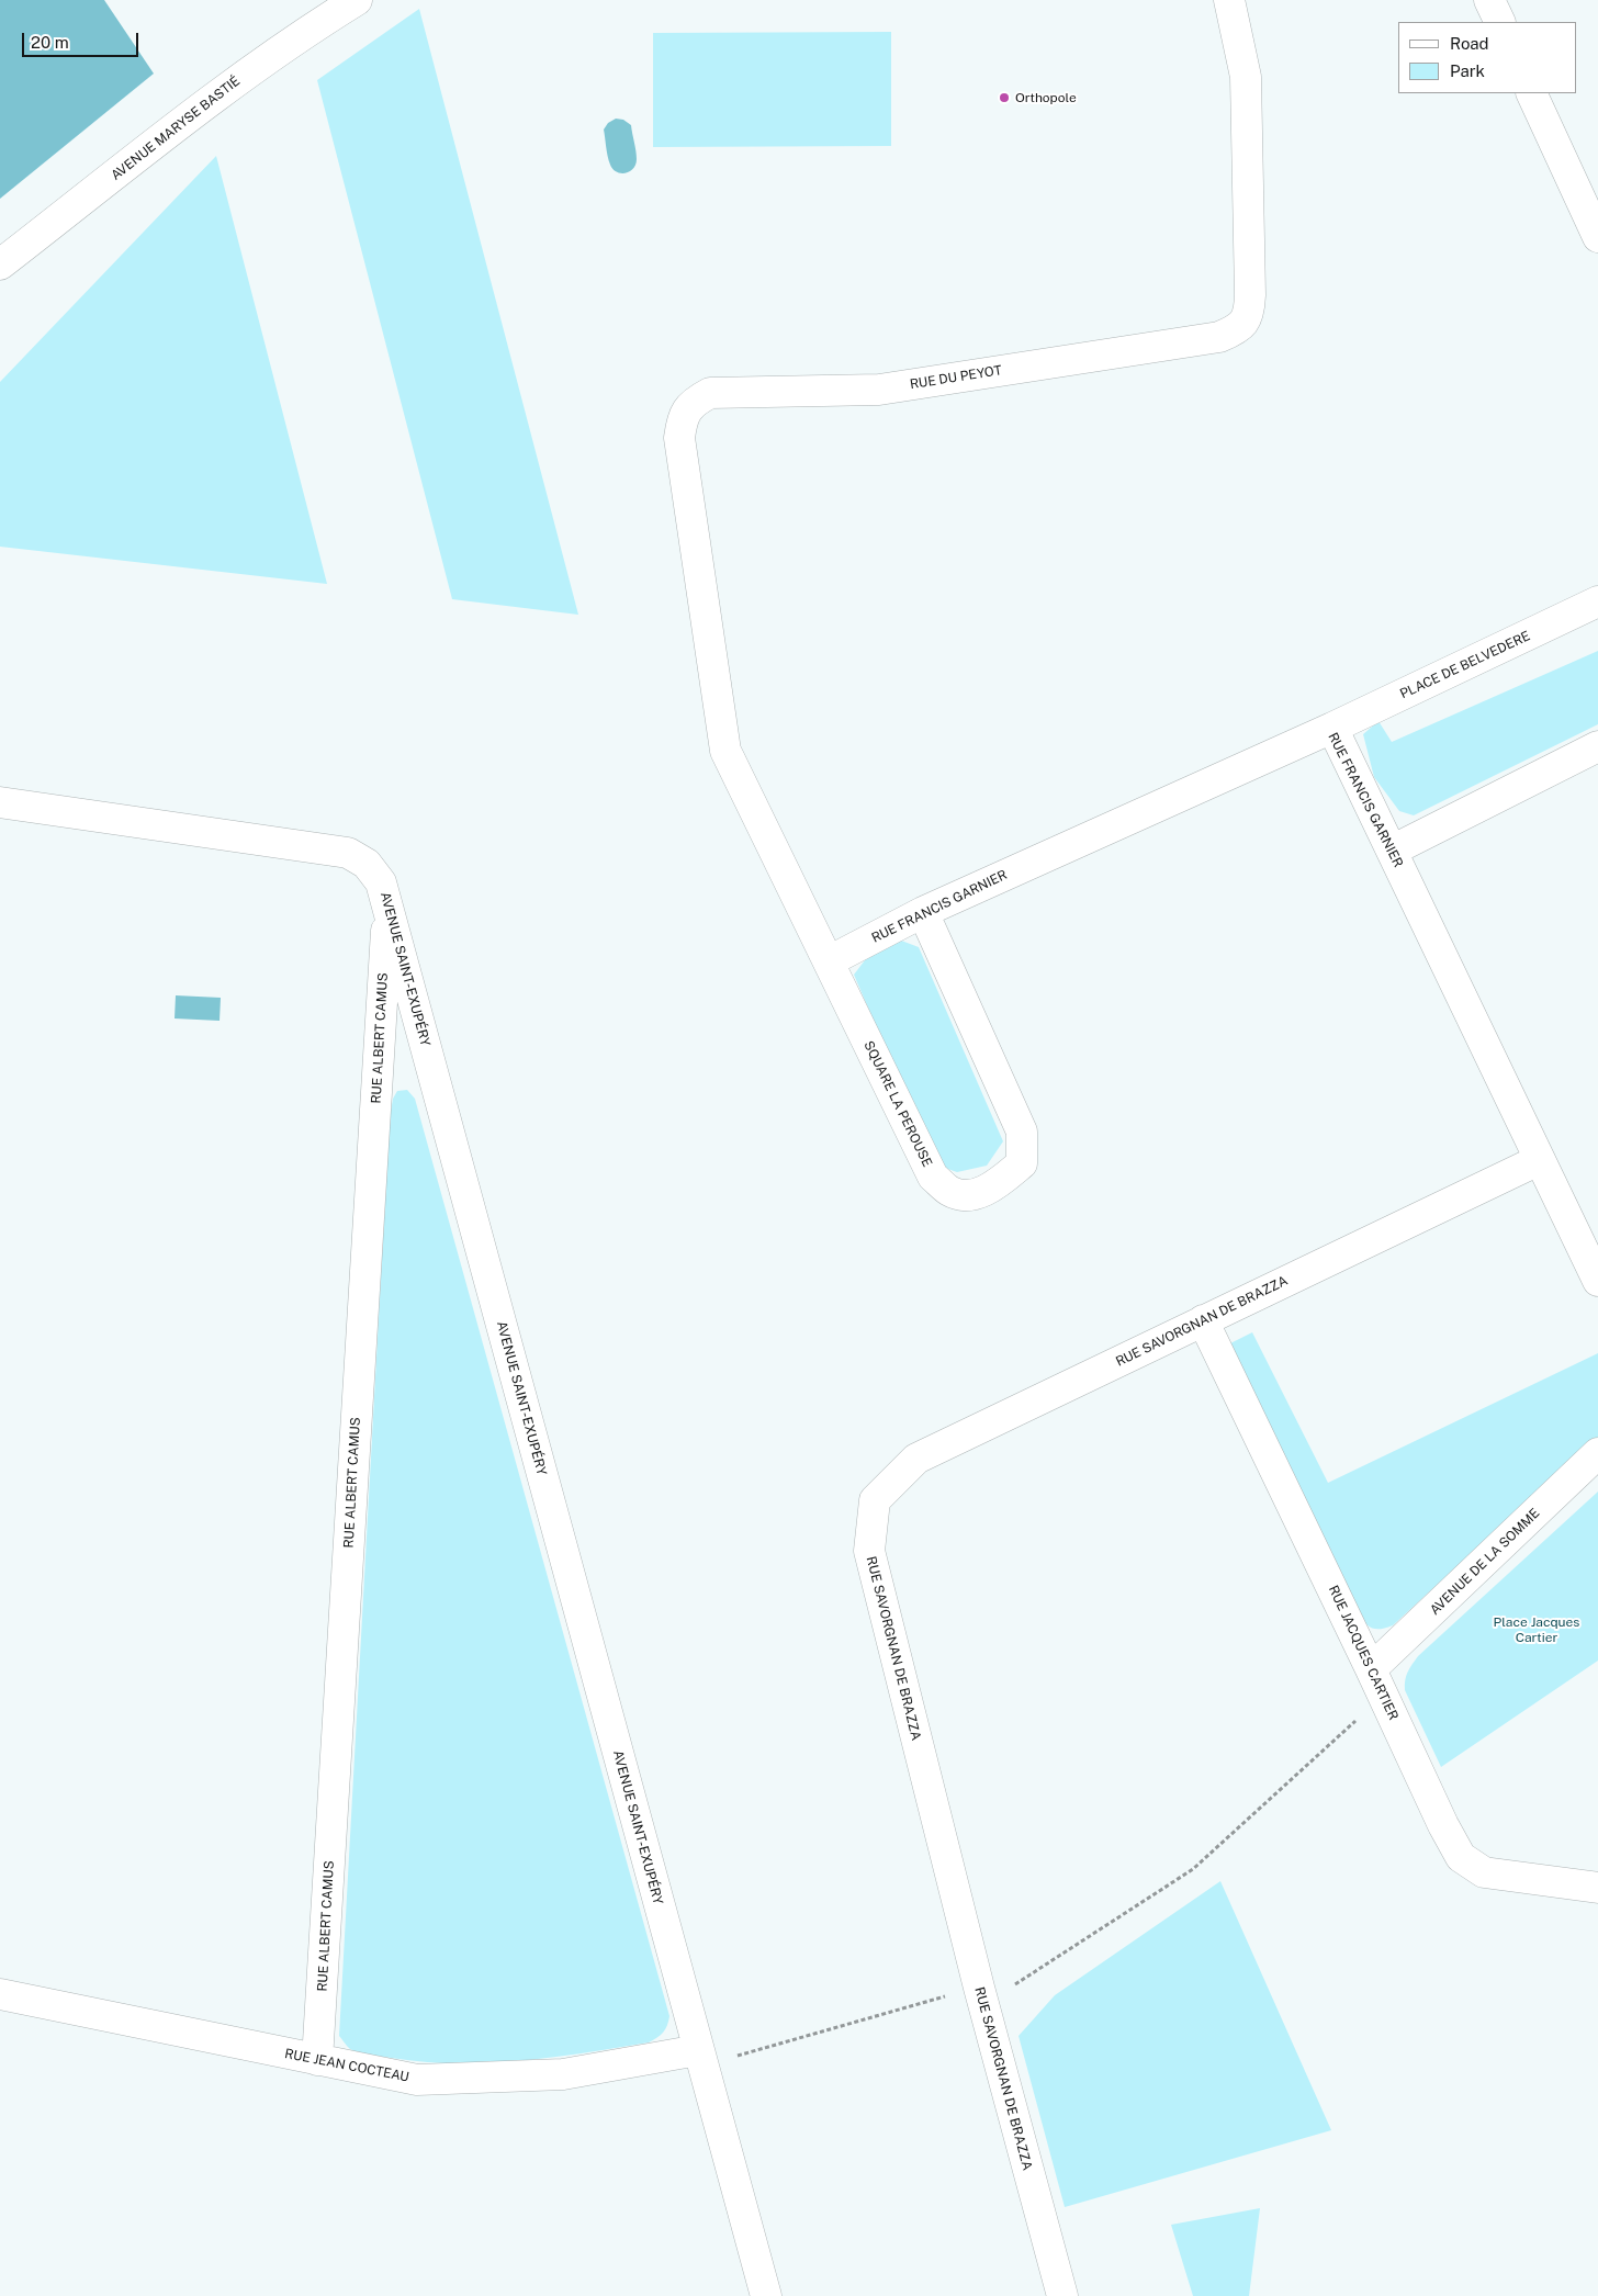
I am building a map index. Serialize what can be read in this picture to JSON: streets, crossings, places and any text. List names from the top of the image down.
{
  "streets": {
    "street": [
      "AVENUE MARYSE BASTIÉ",
      "RUE DU PEYOT",
      "PLACE DE BELVEDERE",
      "RUE FRANCIS GARNIER",
      "AVENUE SAINT-EXUPÉRY",
      "RUE ALBERT CAMUS",
      "SQUARE LA PEROUSE",
      "RUE SAVORGNAN DE BRAZZA",
      "AVENUE DE LA SOMME",
      "RUE JACQUES CARTIER",
      "RUE JEAN COCTEAU"
    ]
  },
  "crossings": [
    ["RUE DU PEYOT", "SQUARE LA PEROUSE"],
    ["PLACE DE BELVEDERE", "RUE FRANCIS GARNIER"],
    ["RUE FRANCIS GARNIER", "SQUARE LA PEROUSE"],
    ["RUE FRANCIS GARNIER", "RUE SAVORGNAN DE BRAZZA"],
    ["AVENUE SAINT-EXUPÉRY", "RUE ALBERT CAMUS"],
    ["AVENUE SAINT-EXUPÉRY", "RUE JEAN COCTEAU"],
    ["RUE ALBERT CAMUS", "RUE JEAN COCTEAU"],
    ["RUE SAVORGNAN DE BRAZZA", "RUE JACQUES CARTIER"],
    ["AVENUE DE LA SOMME", "RUE JACQUES CARTIER"]
  ],
  "parks": ["Place Jacques Cartier"],
  "places": ["Orthopole"],
  "legend": ["Road", "Park"],
  "scale_bar": "20 m"
}
